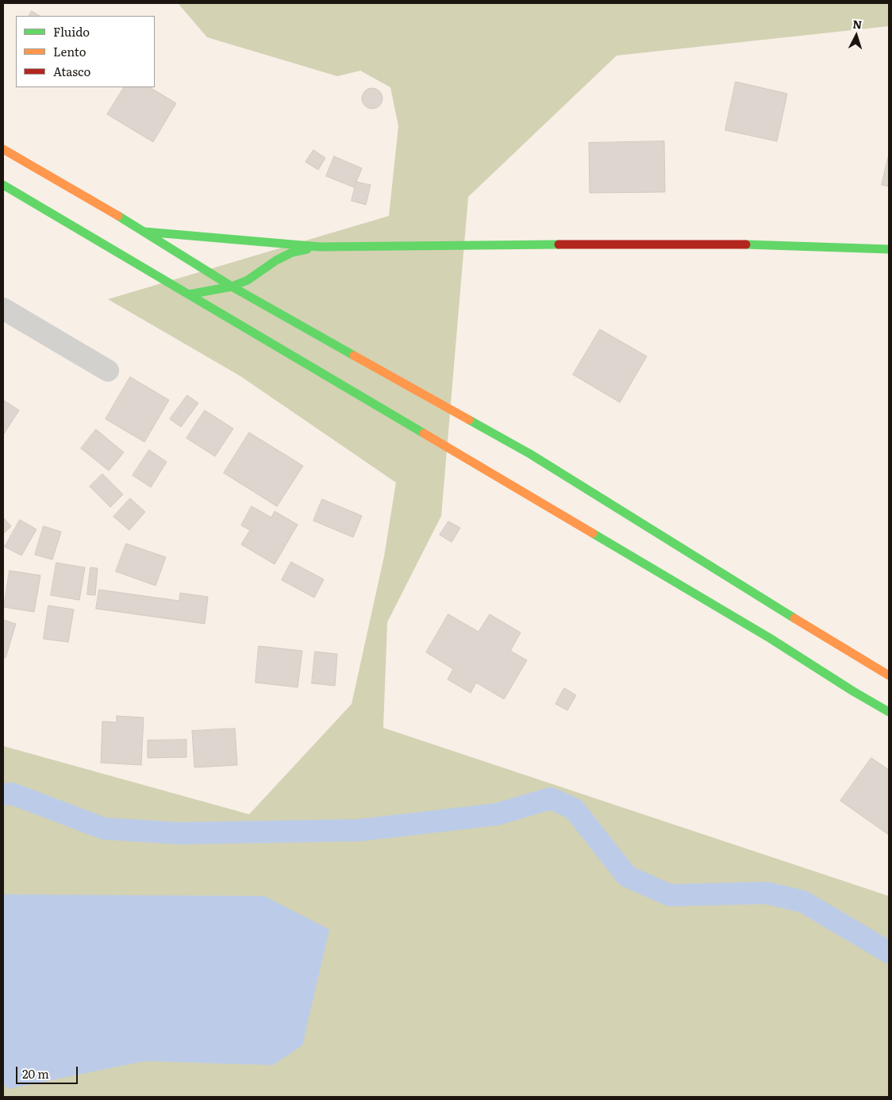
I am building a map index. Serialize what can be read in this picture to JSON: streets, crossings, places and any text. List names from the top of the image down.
{
  "legend": ["Fluido", "Lento", "Atasco"],
  "scale_bar": "20 m",
  "north": "top"
}
